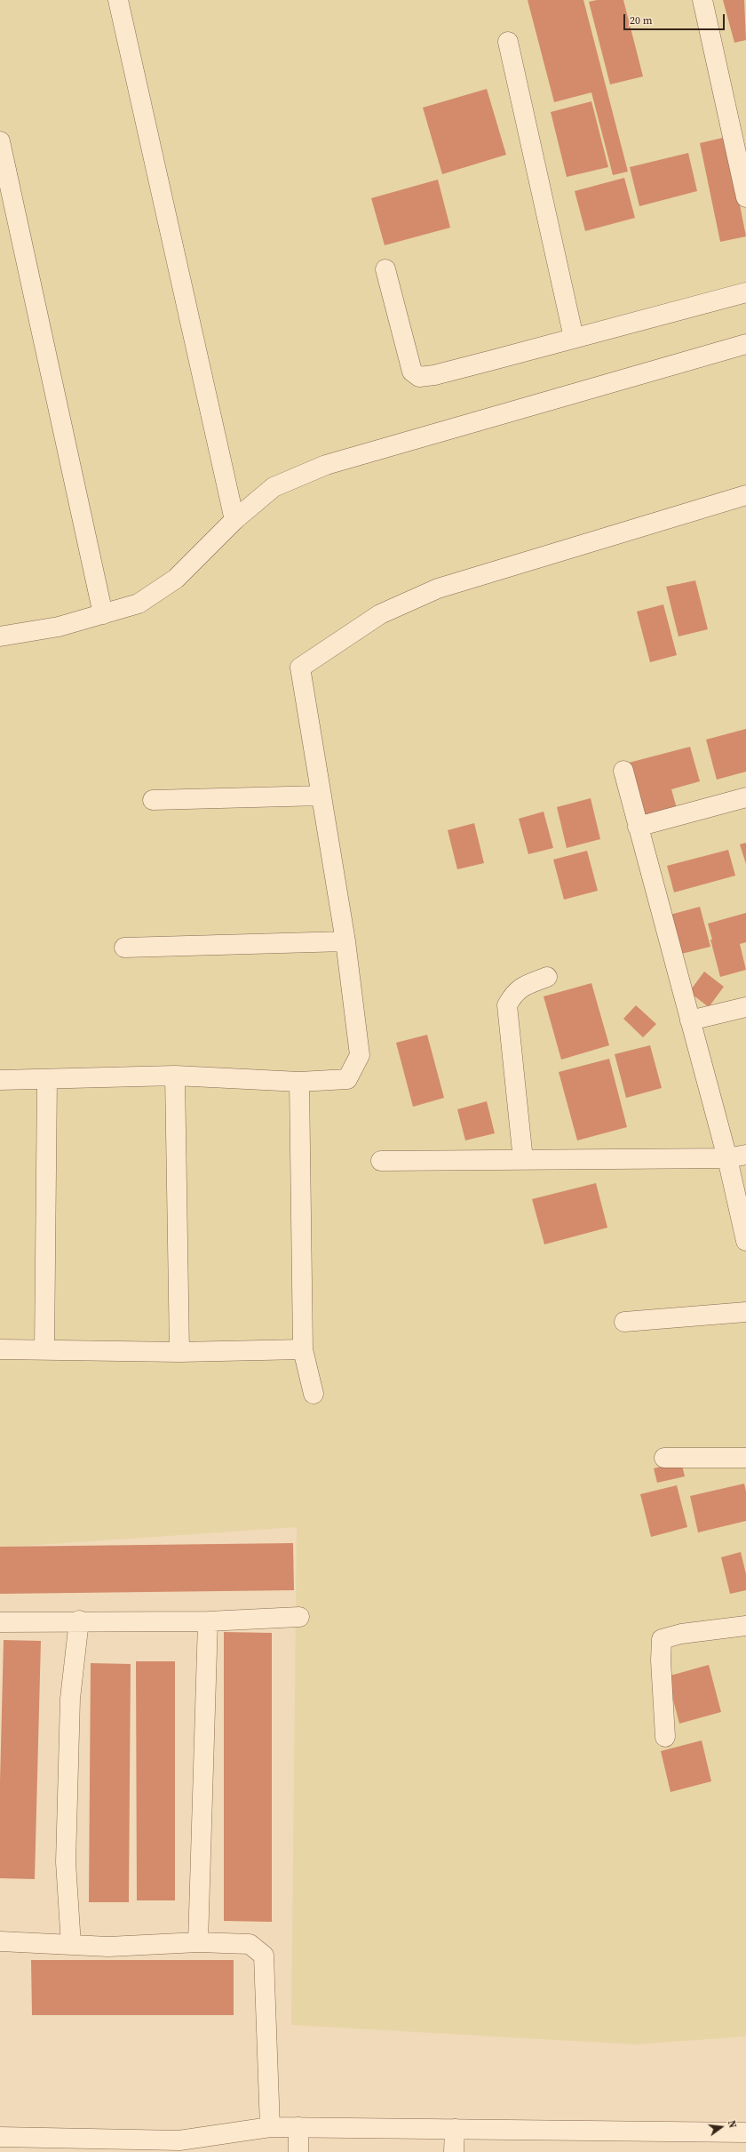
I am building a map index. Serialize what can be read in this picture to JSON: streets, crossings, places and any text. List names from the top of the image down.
{
  "scale_bar": "20 m",
  "north": "right"
}
